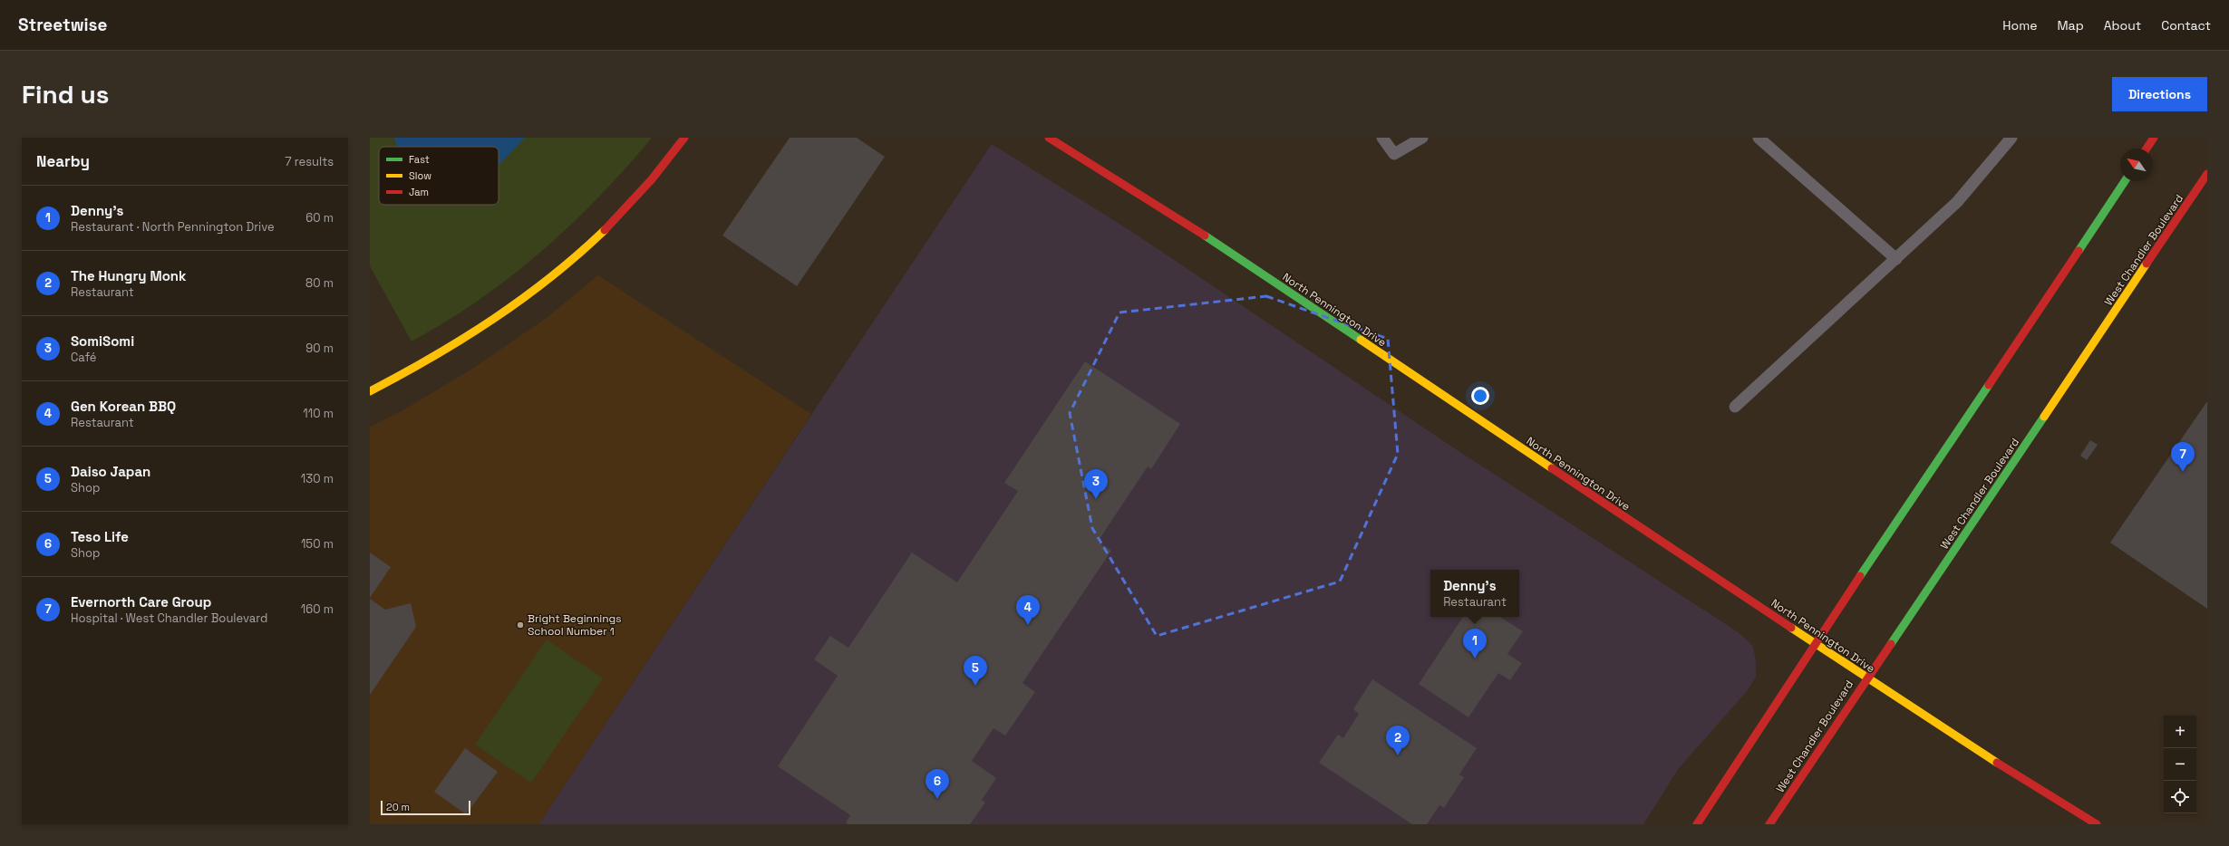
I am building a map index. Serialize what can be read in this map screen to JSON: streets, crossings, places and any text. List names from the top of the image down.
{
  "streets": {
    "street": ["West Chandler Boulevard", "North Pennington Drive"]
  },
  "crossings": [
    ["West Chandler Boulevard", "North Pennington Drive"]
  ],
  "places": ["Bright Beginnings School Number 1"],
  "legend": ["Fast", "Slow", "Jam"],
  "scale_bar": "20 m",
  "north": "top left",
  "page": {
    "header": "Streetwise",
    "nav": [
      "Home",
      "Map",
      "About",
      "Contact"
    ],
    "buttons": "Directions",
    "title": "Find us",
    "heading": ["Nearby", "7 results"],
    "list": [
      {
        "mark": "1",
        "name": "Denny's",
        "note": "Restaurant · North Pennington Drive",
        "value": "60 m"
      },
      {
        "mark": "2",
        "name": "The Hungry Monk",
        "note": "Restaurant",
        "value": "80 m"
      },
      {
        "mark": "3",
        "name": "SomiSomi",
        "note": "Café",
        "value": "90 m"
      },
      {
        "mark": "4",
        "name": "Gen Korean BBQ",
        "note": "Restaurant",
        "value": "110 m"
      },
      {
        "mark": "5",
        "name": "Daiso Japan",
        "note": "Shop",
        "value": "130 m"
      },
      {
        "mark": "6",
        "name": "Teso Life",
        "note": "Shop",
        "value": "150 m"
      },
      {
        "mark": "7",
        "name": "Evernorth Care Group",
        "note": "Hospital · West Chandler Boulevard",
        "value": "160 m"
      }
    ],
    "pins": [
      "7",
      "3",
      "4",
      "1",
      "5",
      "2",
      "6"
    ],
    "popup": ["Denny's", "Restaurant"],
    "map_buttons": ["+", "−"],
    "scale": "20 m"
  }
}
